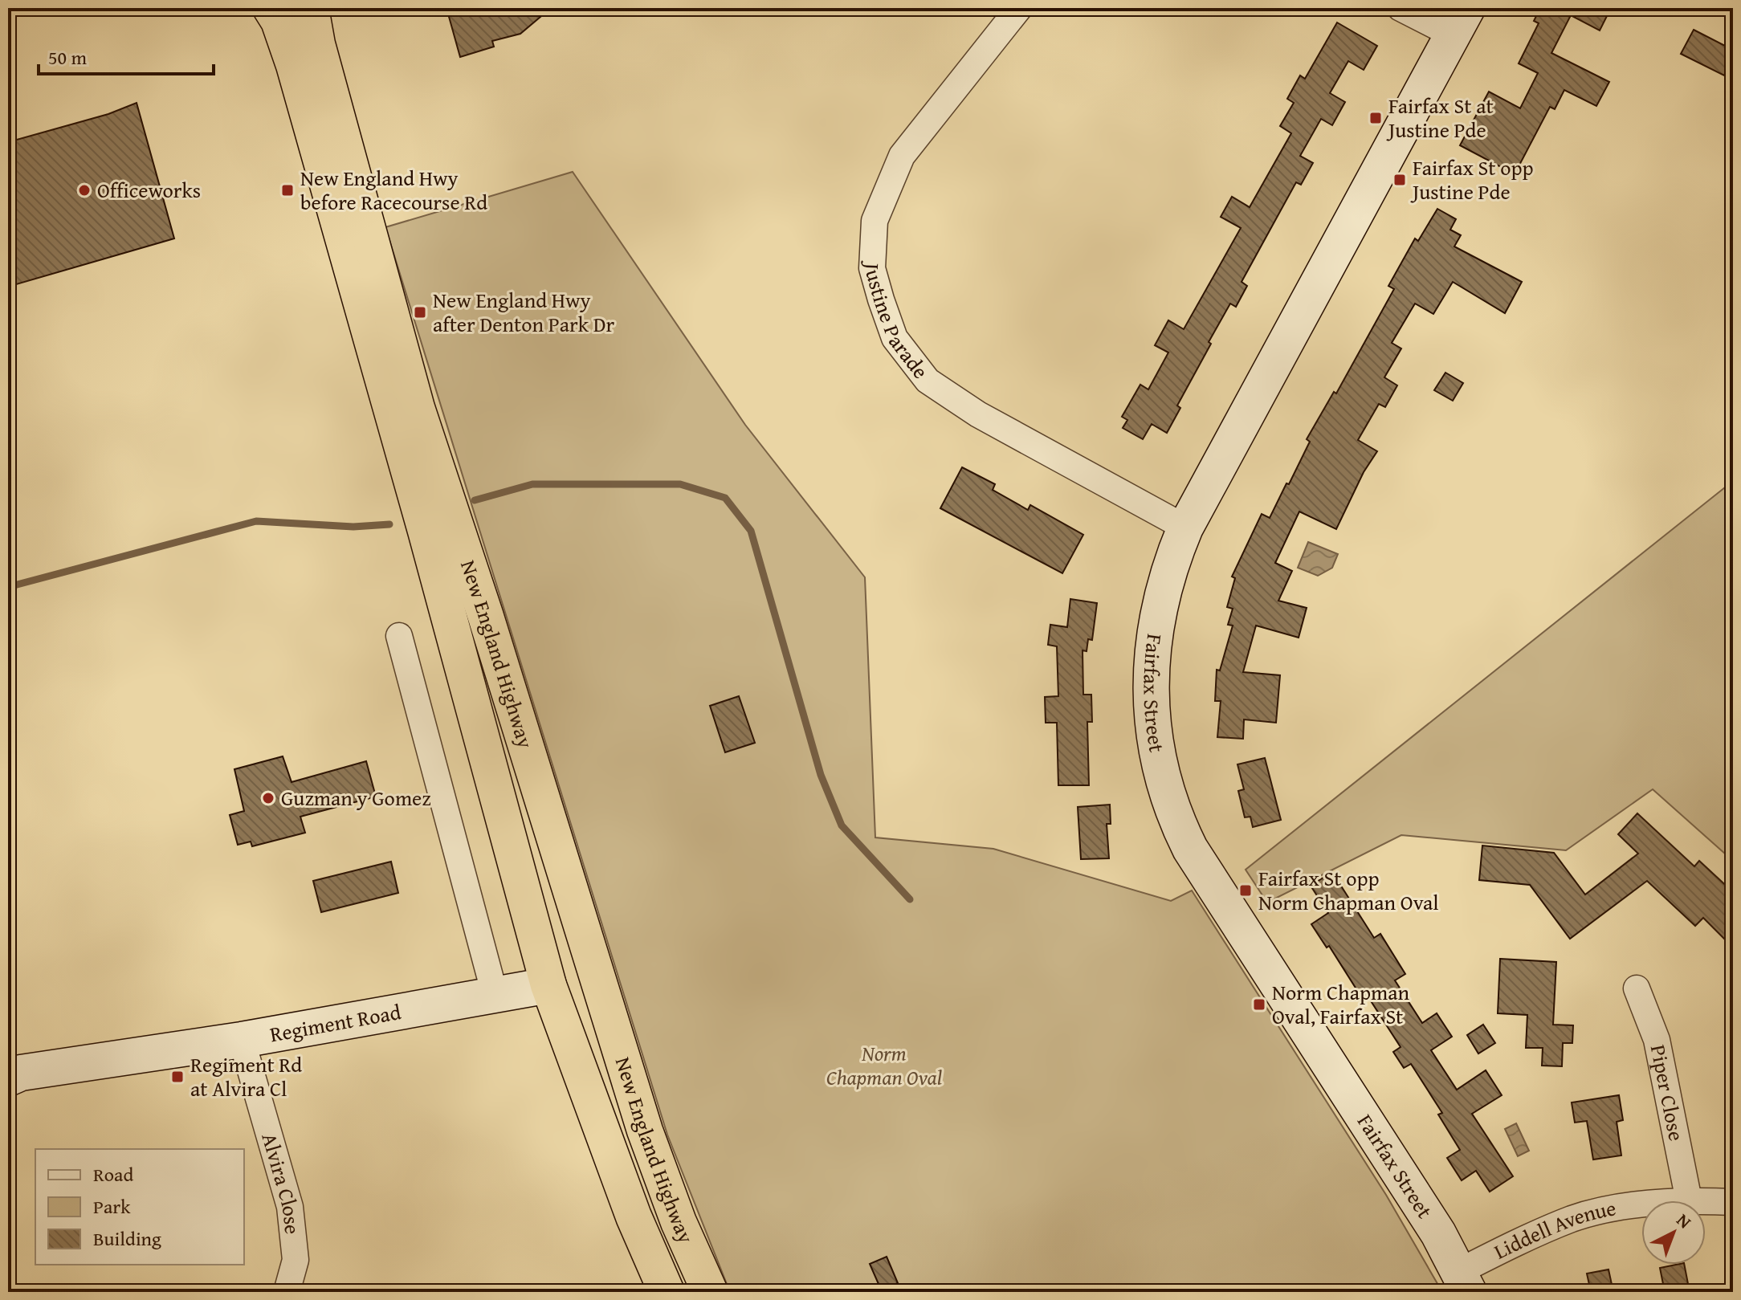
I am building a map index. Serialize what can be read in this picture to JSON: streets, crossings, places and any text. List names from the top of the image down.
{
  "streets": {
    "highway": ["New England Highway"],
    "street": [
      "Justine Parade",
      "Fairfax Street",
      "Regiment Road",
      "Piper Close",
      "Alvira Close",
      "Liddell Avenue"
    ]
  },
  "crossings": [
    ["Justine Parade", "Fairfax Street"],
    ["New England Highway", "Regiment Road"],
    ["Fairfax Street", "Liddell Avenue"],
    ["Regiment Road", "Alvira Close"]
  ],
  "parks": ["Norm Chapman Oval"],
  "places": {
    "transit": [
      "Fairfax St at Justine Pde",
      "Fairfax St opp Justine Pde",
      "New England Hwy before Racecourse Rd",
      "New England Hwy after Denton Park Dr",
      "Fairfax St opp Norm Chapman Oval",
      "Norm Chapman Oval, Fairfax St",
      "Regiment Rd at Alvira Cl"
    ],
    "other": ["Officeworks", "Guzman y Gomez"]
  },
  "legend": ["Road", "Park", "Building"],
  "scale_bar": "50 m",
  "north": "top right"
}
